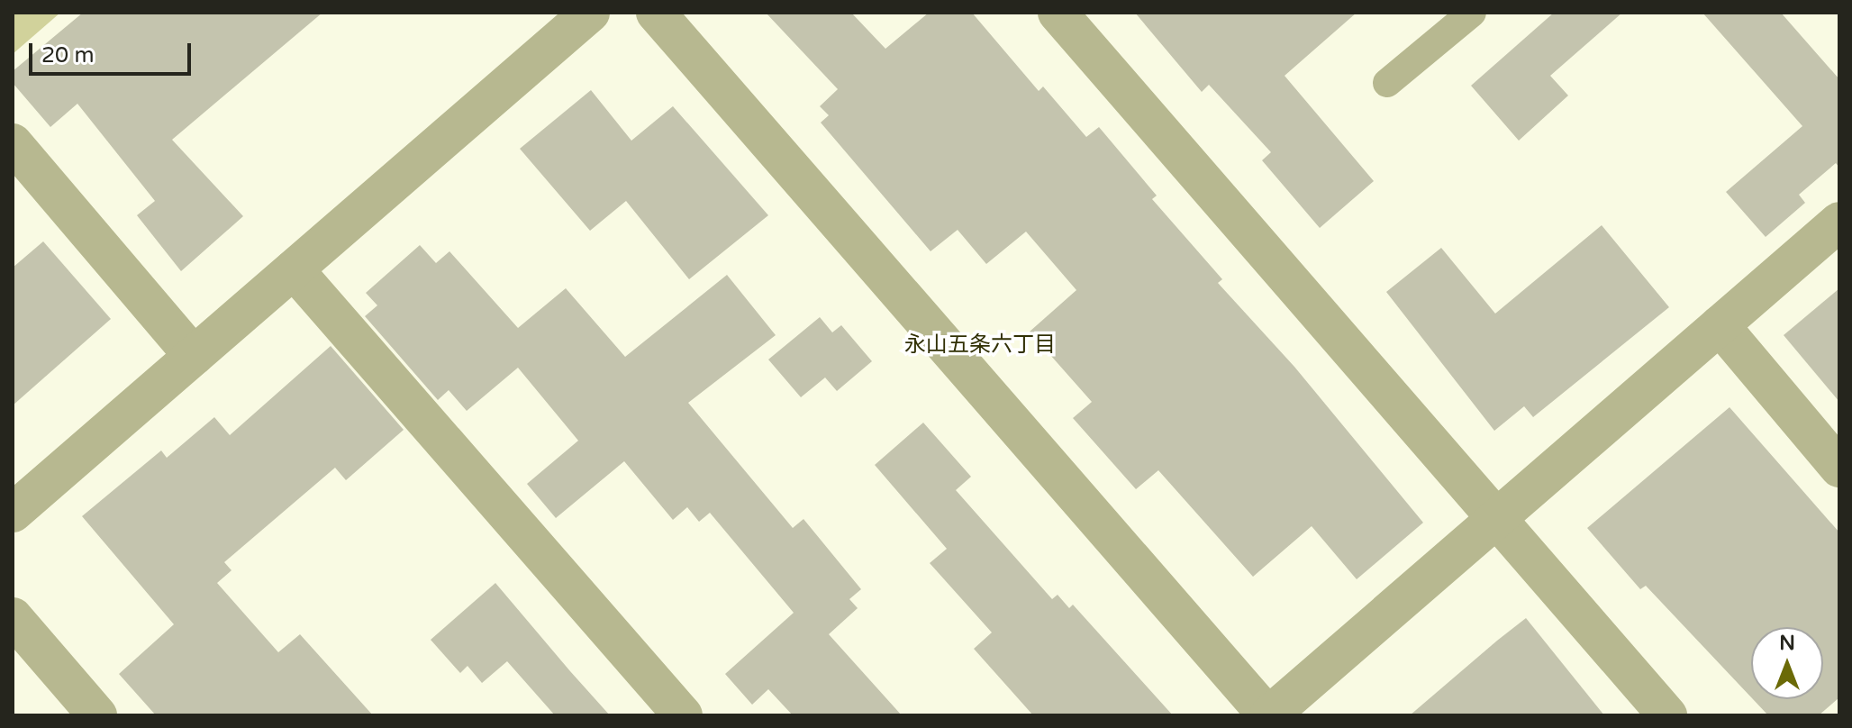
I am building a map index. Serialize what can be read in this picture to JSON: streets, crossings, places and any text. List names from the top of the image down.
{
  "districts": ["永山五条六丁目"],
  "scale_bar": "20 m",
  "north": "top"
}
